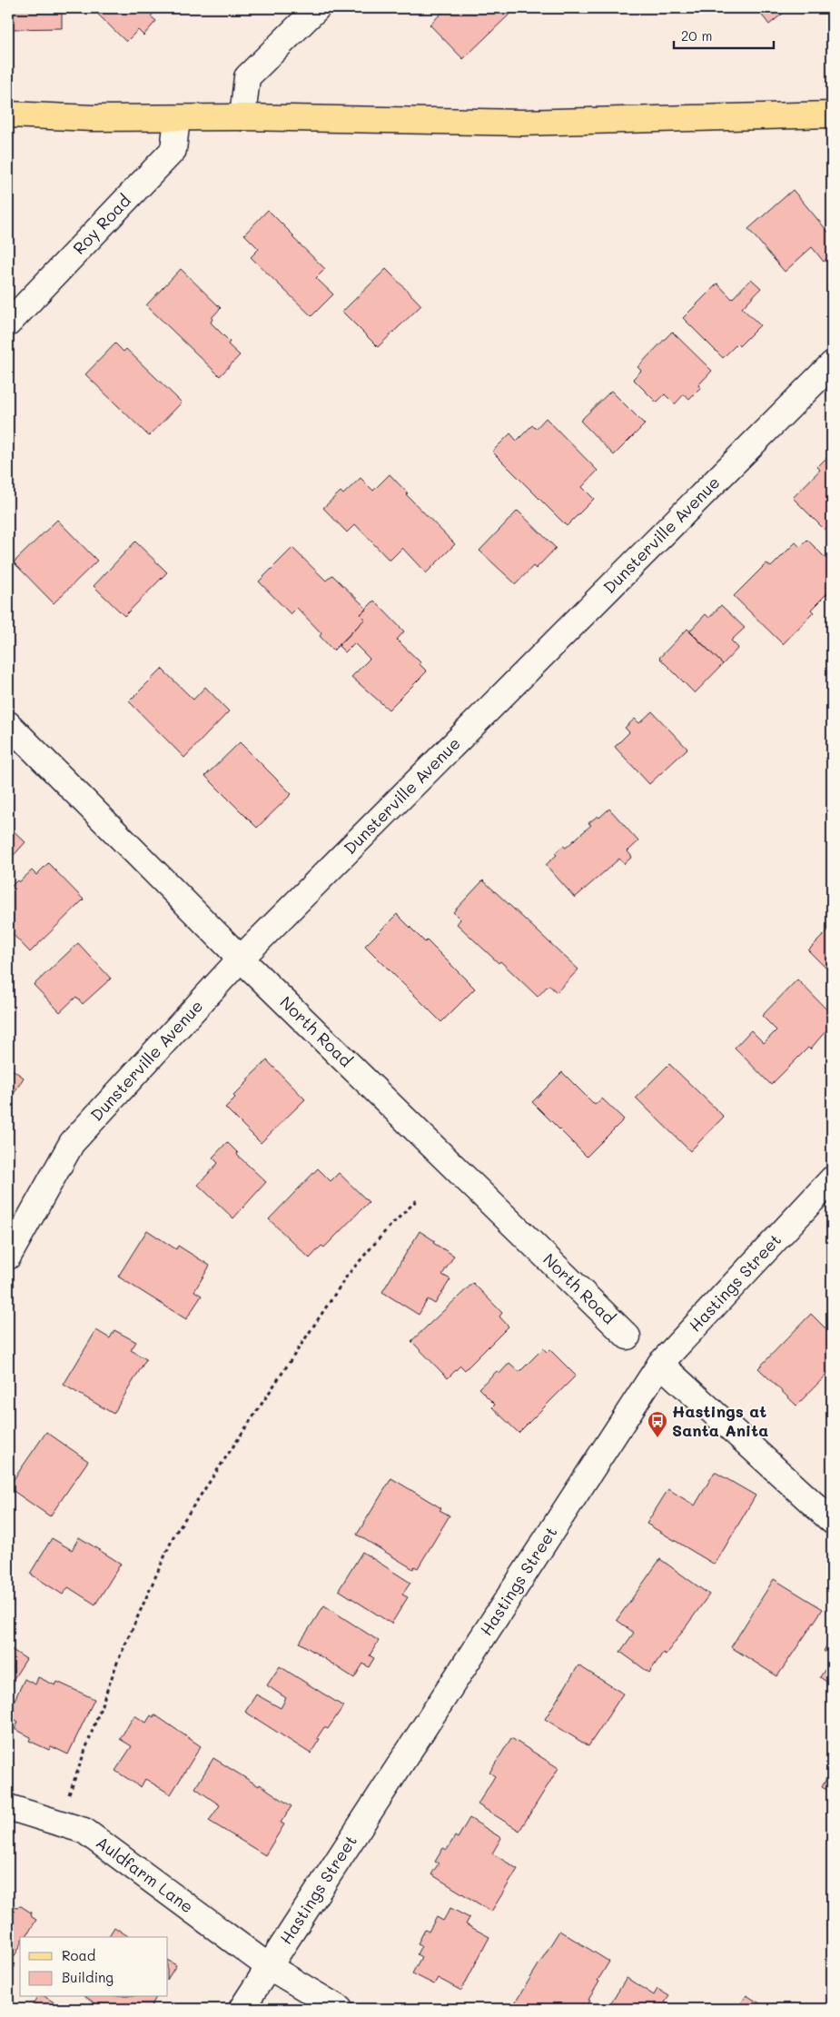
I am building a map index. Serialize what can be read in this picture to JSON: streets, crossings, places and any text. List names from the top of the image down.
{
  "streets": {
    "street": [
      "Roy Road",
      "Dunsterville Avenue",
      "North Road",
      "Hastings Street",
      "Auldfarm Lane"
    ]
  },
  "crossings": [
    ["Dunsterville Avenue", "North Road"],
    ["Hastings Street", "Auldfarm Lane"]
  ],
  "places": {
    "bus stop": ["Hastings at Santa Anita"]
  },
  "legend": ["Road", "Building"],
  "scale_bar": "20 m"
}
